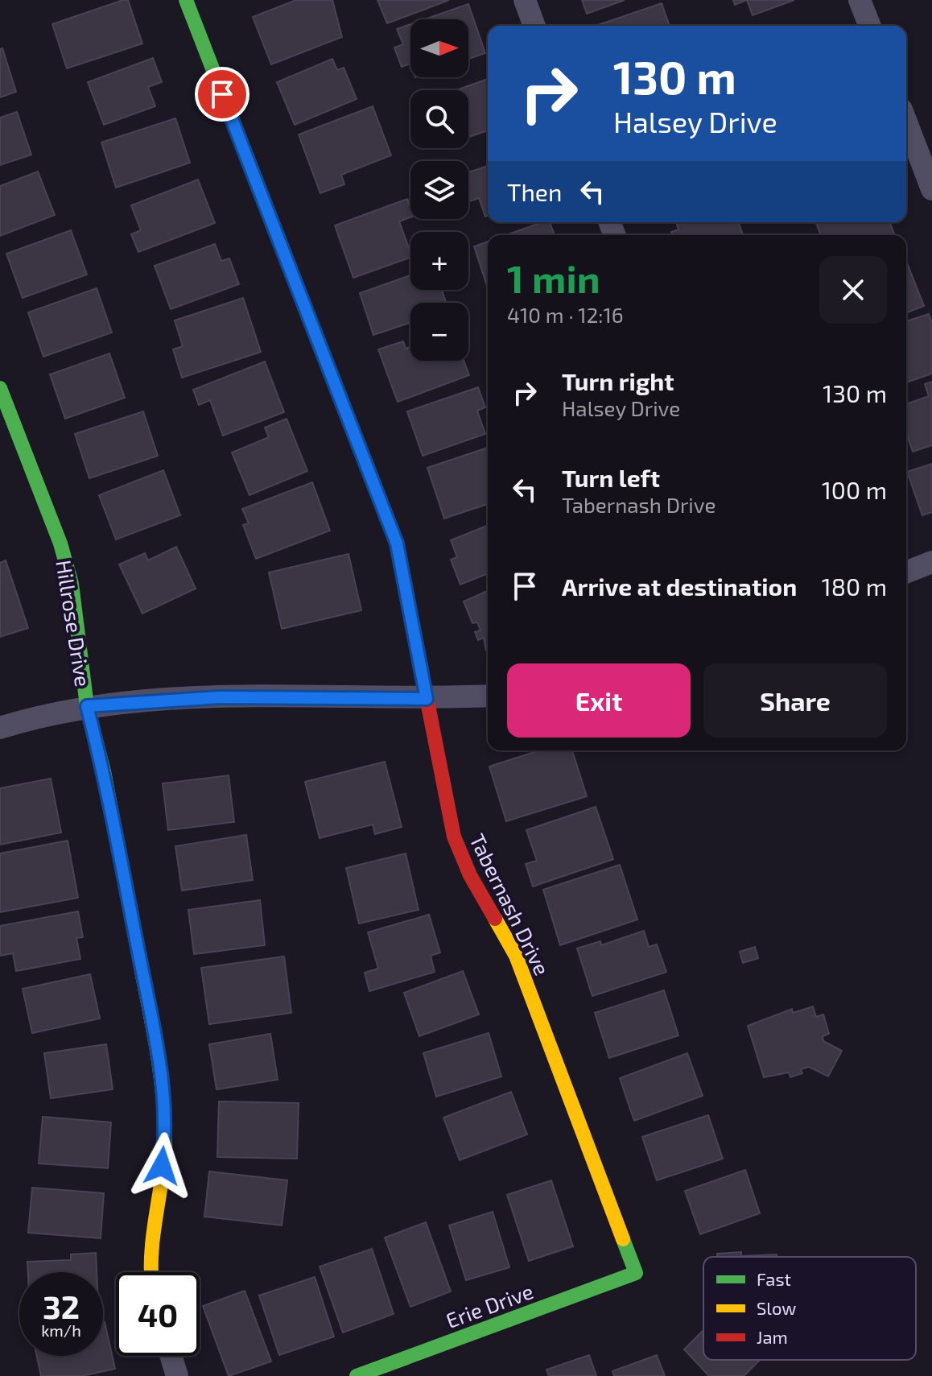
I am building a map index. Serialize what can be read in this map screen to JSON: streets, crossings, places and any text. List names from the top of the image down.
{
  "streets": {
    "street": ["Hillrose Drive", "Tabernash Drive", "Erie Drive"]
  },
  "crossings": [
    ["Tabernash Drive", "Erie Drive"]
  ],
  "legend": ["Fast", "Slow", "Jam"],
  "north": "right",
  "page": {
    "map_buttons": ["+", "−"],
    "turn": ["130 m", "Halsey Drive"],
    "then": "Then",
    "heading": ["1 min", "410 m · 12:16"],
    "list": [
      {
        "name": "Turn right",
        "note": "Halsey Drive",
        "value": "130 m"
      },
      {
        "name": "Turn left",
        "note": "Tabernash Drive",
        "value": "100 m"
      },
      {
        "name": "Arrive at destination",
        "value": "180 m"
      }
    ],
    "buttons": ["Exit", "Share"],
    "speed": "32 km/h",
    "limit": "40"
  }
}
